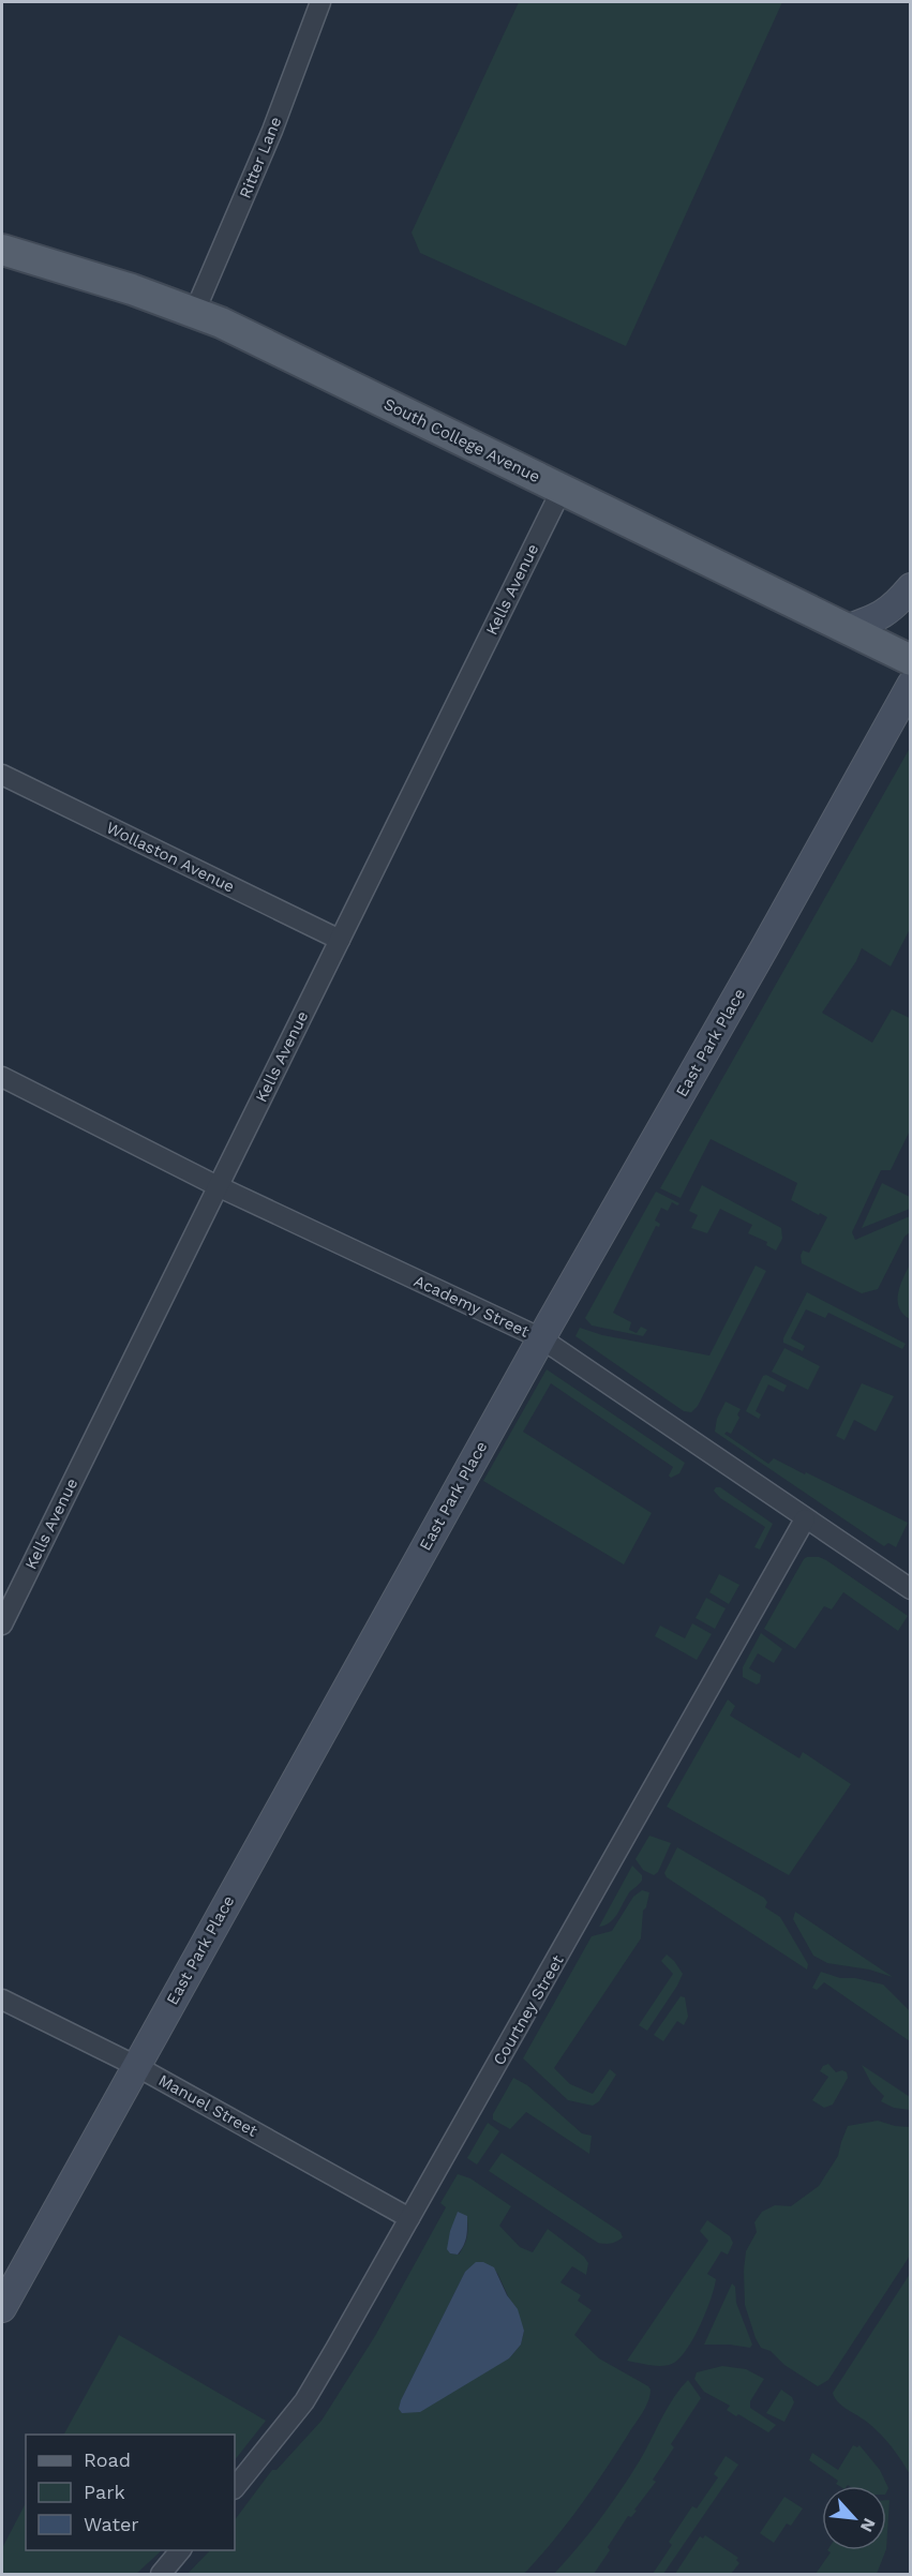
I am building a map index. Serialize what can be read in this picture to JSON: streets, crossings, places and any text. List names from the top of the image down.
{
  "streets": {
    "main road": ["South College Avenue"],
    "street": [
      "Ritter Lane",
      "Kells Avenue",
      "Wollaston Avenue",
      "East Park Place",
      "Academy Street",
      "Courtney Street",
      "Manuel Street"
    ]
  },
  "crossings": [
    ["Ritter Lane", "South College Avenue"],
    ["South College Avenue", "Kells Avenue"],
    ["Kells Avenue", "Wollaston Avenue"],
    ["Kells Avenue", "Academy Street"],
    ["East Park Place", "Academy Street"],
    ["East Park Place", "Manuel Street"],
    ["Academy Street", "Courtney Street"],
    ["Courtney Street", "Manuel Street"]
  ],
  "legend": ["Road", "Park", "Water"],
  "north": "bottom right"
}
